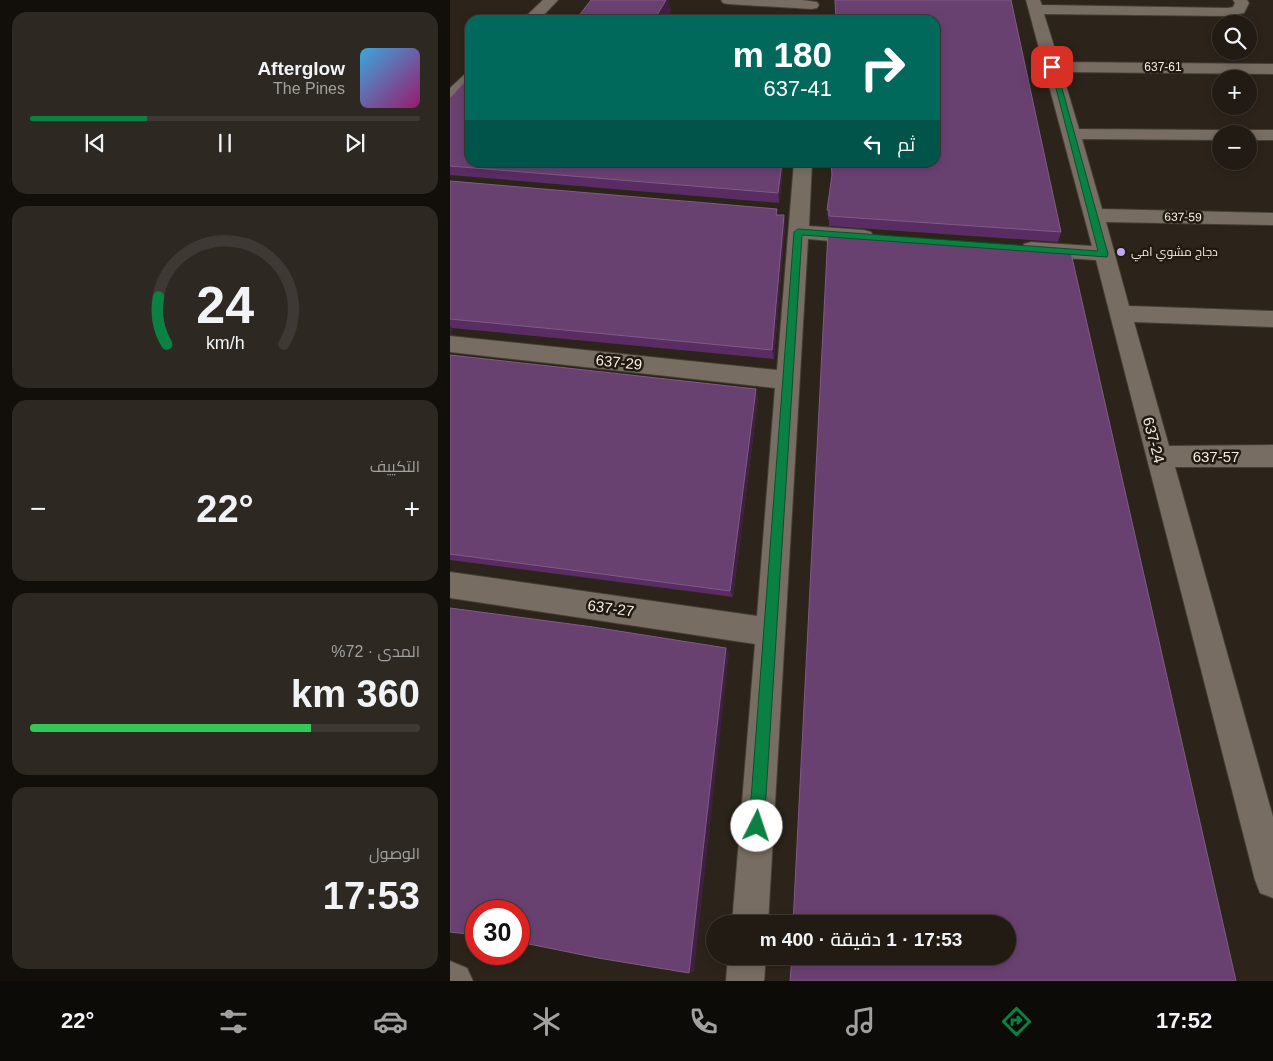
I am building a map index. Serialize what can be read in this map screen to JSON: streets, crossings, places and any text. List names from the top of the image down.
{
  "streets": {
    "street": [
      "637-61",
      "637-59",
      "637-29",
      "637-24",
      "637-57",
      "637-27"
    ]
  },
  "crossings": [
    ["637-61", "637-24"],
    ["637-59", "637-24"],
    ["637-24", "637-57"]
  ],
  "places": ["دجاج مشوي امي"],
  "page": {
    "map_buttons": ["+", "−"],
    "turn": ["180 m", "637-41"],
    "song": ["Afterglow", "The Pines"],
    "then": "ثم",
    "tile": [
      "التكييف",
      ["المدى · 72%", "360 km"],
      ["الوصول", "17:53"]
    ],
    "heat": ["−", "22°", "+"],
    "limit": "30",
    "trip": "17:53 · 1 دقيقة · 400 m",
    "tabs": ["17:52", "22°"],
    "gauge": ["24", "km/h"]
  }
}
